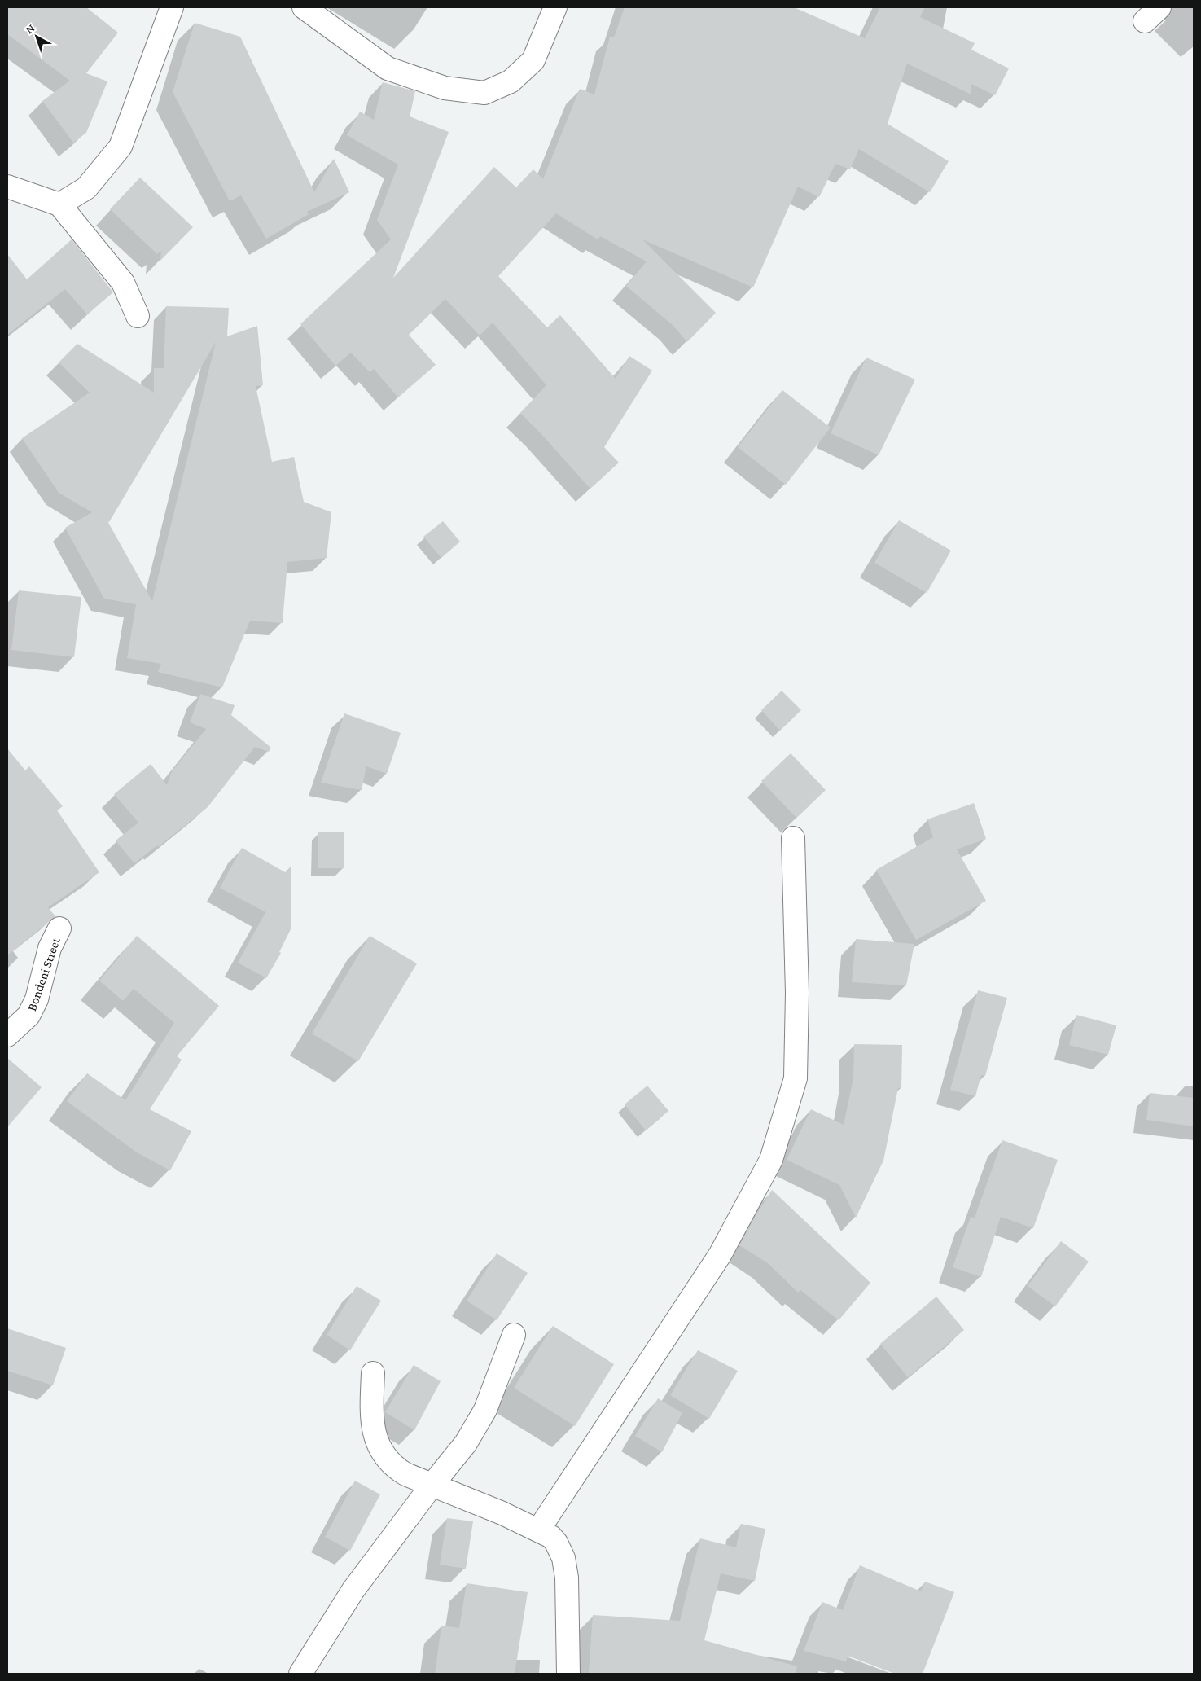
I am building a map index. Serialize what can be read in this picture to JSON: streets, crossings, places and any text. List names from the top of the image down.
{
  "streets": {
    "street": ["Bondeni Street"]
  },
  "north": "top left"
}
